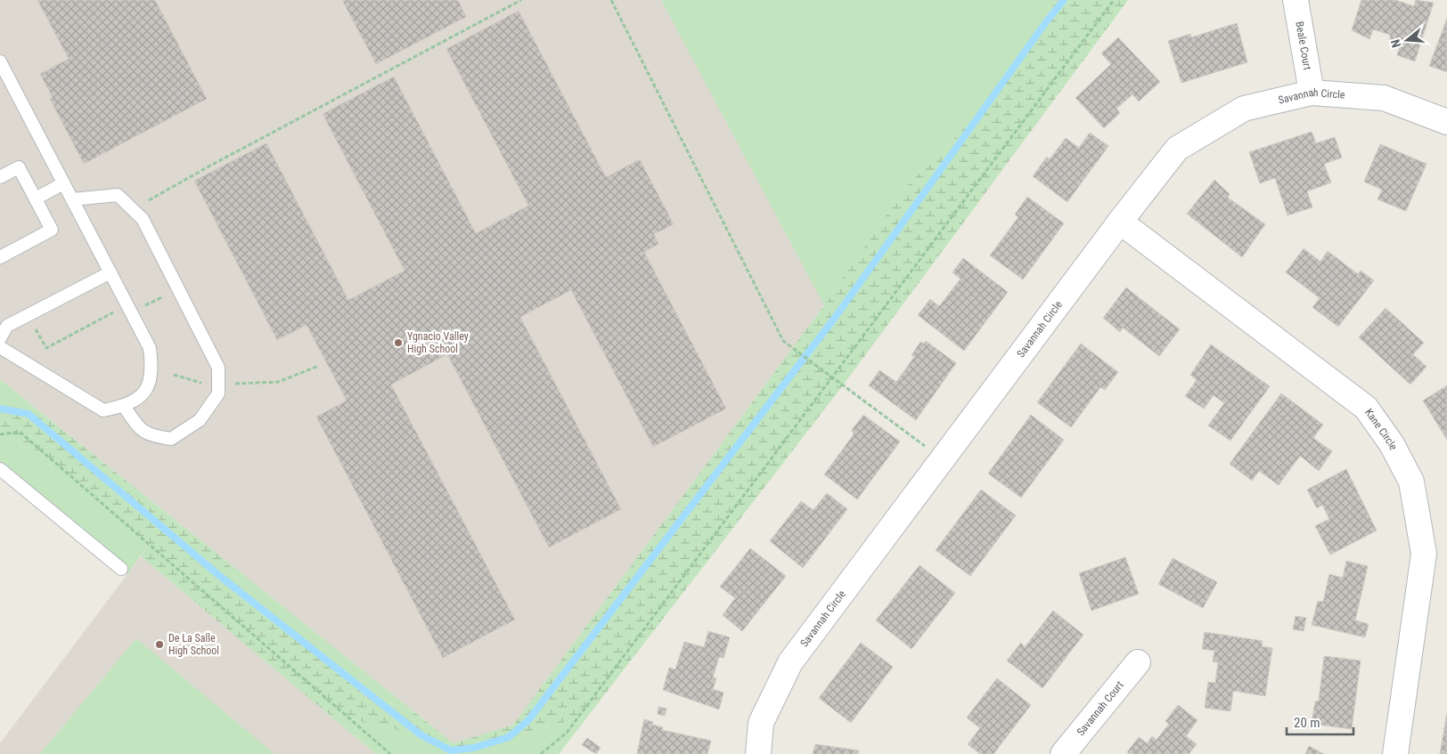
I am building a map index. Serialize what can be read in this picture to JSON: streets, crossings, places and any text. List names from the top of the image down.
{
  "streets": {
    "street": [
      "Beale Court",
      "Savannah Circle",
      "Kane Circle",
      "Savannah Court"
    ]
  },
  "crossings": [
    ["Beale Court", "Savannah Circle"],
    ["Savannah Circle", "Kane Circle"]
  ],
  "places": ["Ygnacio Valley High School", "De La Salle High School"],
  "scale_bar": "20 m",
  "north": "left"
}
